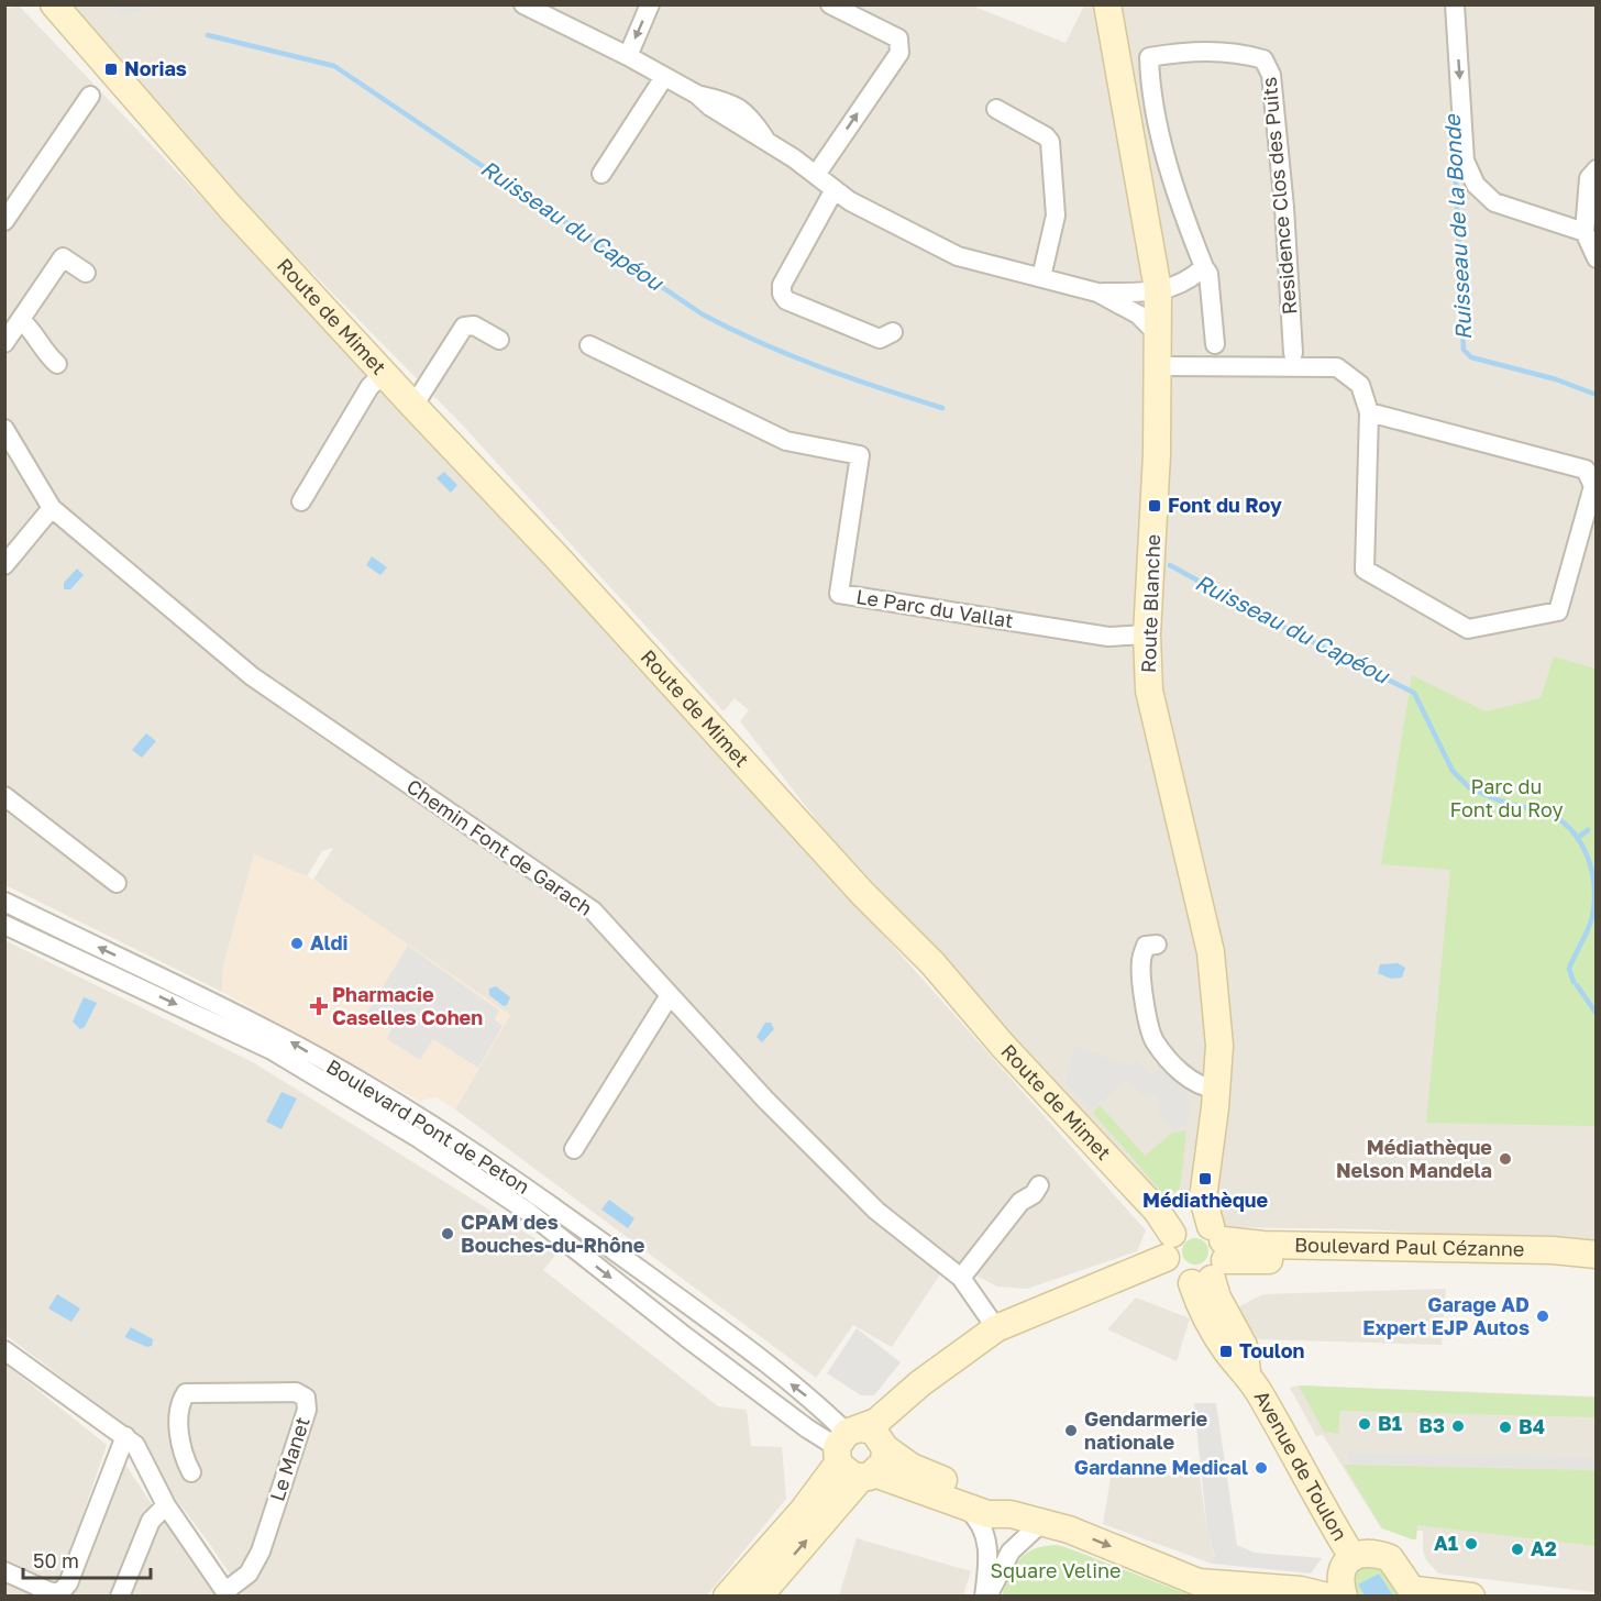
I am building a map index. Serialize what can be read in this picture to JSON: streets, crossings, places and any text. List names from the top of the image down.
{
  "streets": {
    "street": [
      "Residence Clos des Puits",
      "Route de Mimet",
      "Route Blanche",
      "Le Parc du Vallat",
      "Chemin Font de Garach",
      "Boulevard Pont de Peton",
      "Boulevard Paul Cézanne",
      "Le Manet",
      "Avenue de Toulon"
    ]
  },
  "crossings": [
    ["Route de Mimet", "Route Blanche"],
    ["Route de Mimet", "Boulevard Paul Cézanne"],
    ["Route de Mimet", "Avenue de Toulon"],
    ["Route Blanche", "Le Parc du Vallat"],
    ["Route Blanche", "Boulevard Paul Cézanne"],
    ["Route Blanche", "Avenue de Toulon"],
    ["Chemin Font de Garach", "Boulevard Paul Cézanne"],
    ["Boulevard Pont de Peton", "Boulevard Paul Cézanne"],
    ["Boulevard Paul Cézanne", "Avenue de Toulon"]
  ],
  "water": ["Ruisseau du Capéou", "Ruisseau de la Bonde"],
  "parks": ["Parc du Font du Roy", "Square Veline"],
  "places": {
    "transit": [
      "Norias",
      "Font du Roy",
      "Médiathèque",
      "Toulon"
    ],
    "other": [
      "Aldi",
      "Médiathèque Nelson Mandela",
      "CPAM des Bouches-du-Rhône",
      "Garage AD Expert EJP Autos",
      "B1",
      "B3",
      "B4",
      "Gendarmerie nationale",
      "Gardanne Medical",
      "A1",
      "A2"
    ],
    "health": ["Pharmacie Caselles Cohen"]
  },
  "scale_bar": "50 m"
}
